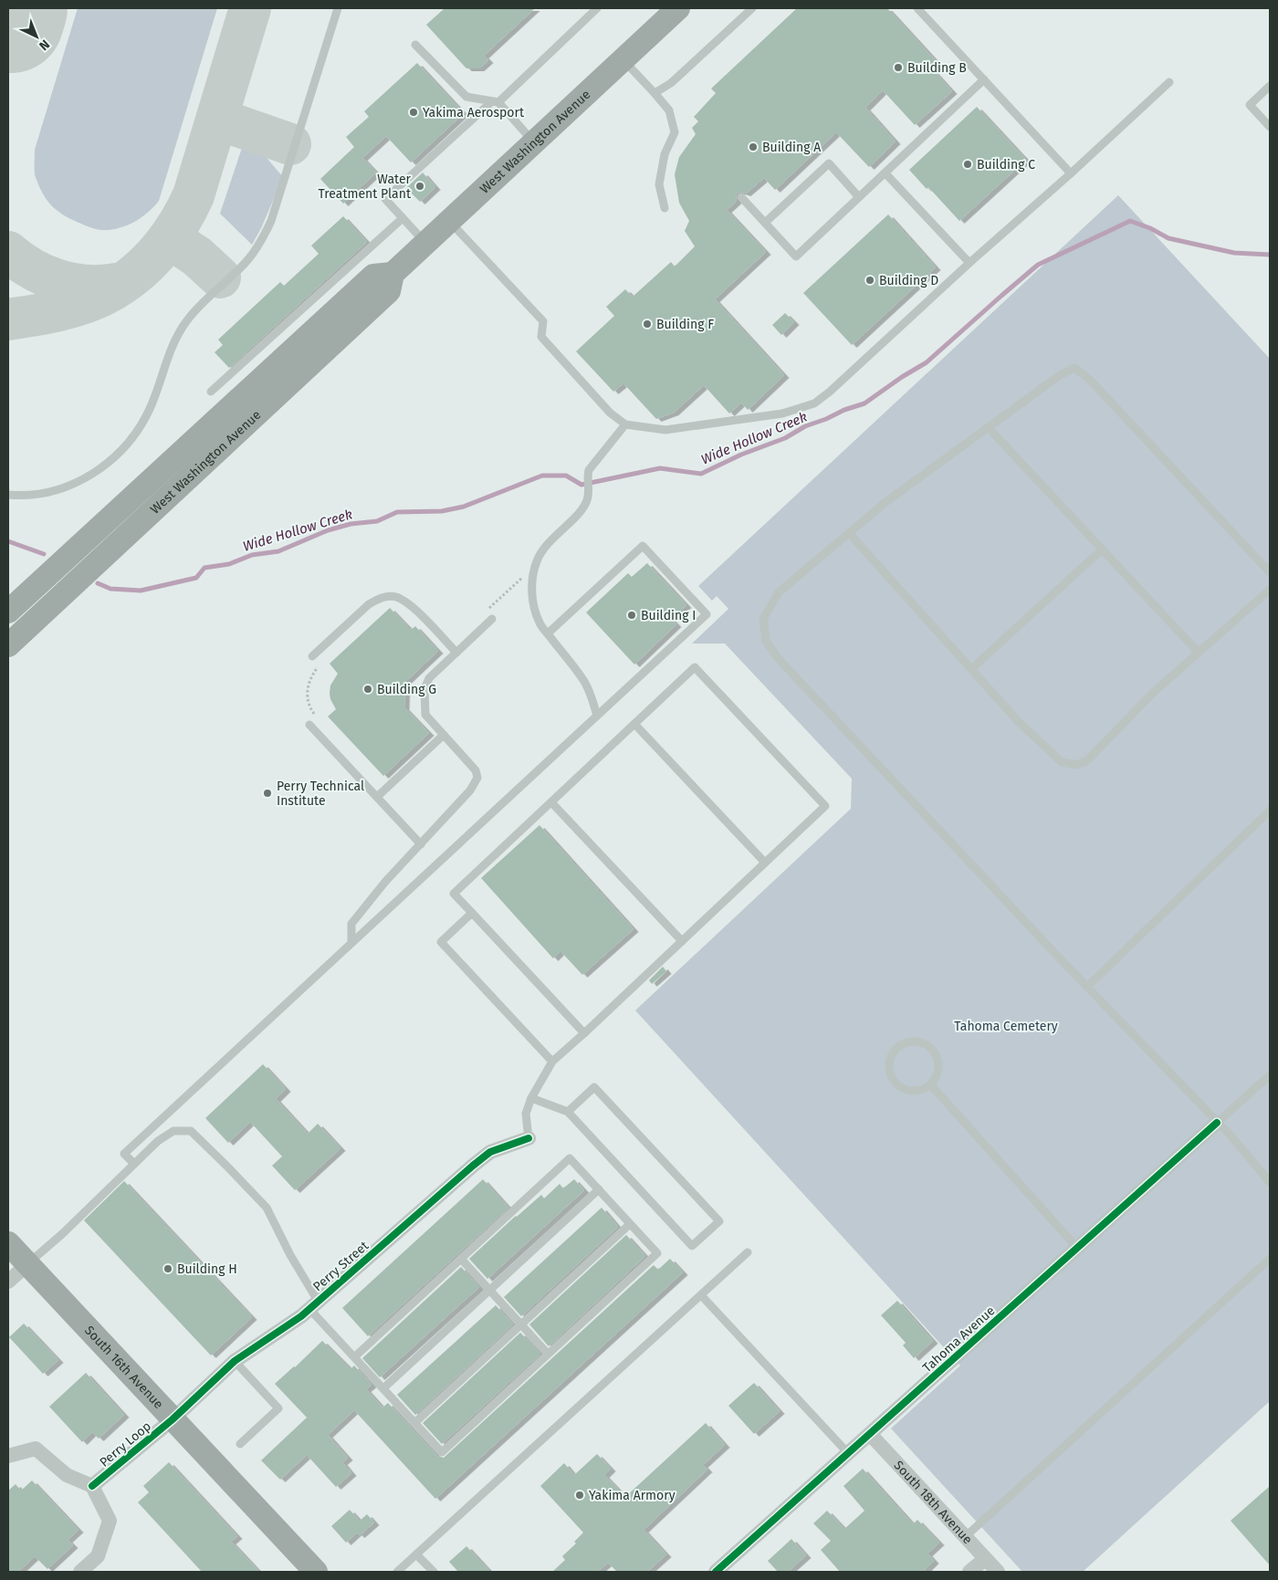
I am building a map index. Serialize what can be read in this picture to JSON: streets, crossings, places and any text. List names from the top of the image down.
{
  "streets": {
    "main road": ["West Washington Avenue", "South 16th Avenue"],
    "street": [
      "Perry Street",
      "Tahoma Avenue",
      "Perry Loop",
      "South 18th Avenue"
    ]
  },
  "crossings": [
    ["Perry Street", "South 16th Avenue"],
    ["Perry Street", "Perry Loop"],
    ["Tahoma Avenue", "South 18th Avenue"],
    ["South 16th Avenue", "Perry Loop"]
  ],
  "water": ["Wide Hollow Creek"],
  "parks": ["Tahoma Cemetery"],
  "places": [
    "Building B",
    "Yakima Aerosport",
    "Building A",
    "Building C",
    "Water Treatment Plant",
    "Building D",
    "Building F",
    "Building I",
    "Building G",
    "Perry Technical Institute",
    "Building H",
    "Yakima Armory"
  ],
  "north": "bottom right"
}
